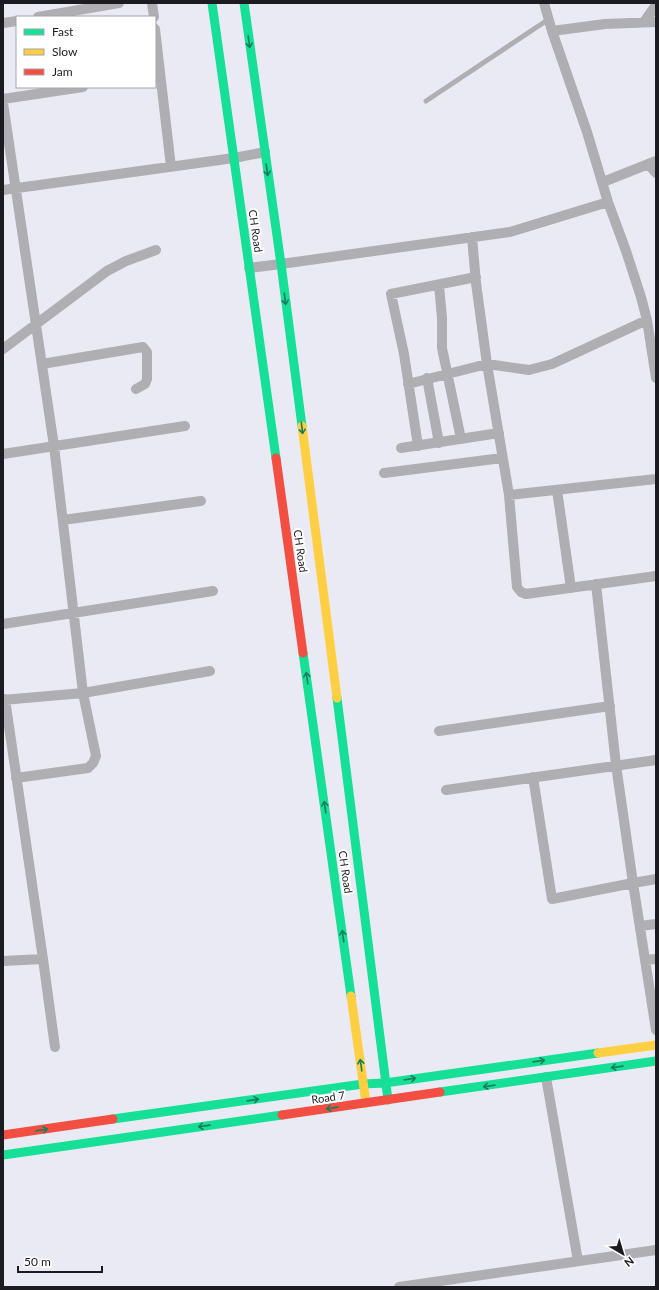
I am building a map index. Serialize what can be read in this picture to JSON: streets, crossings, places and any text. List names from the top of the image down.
{
  "streets": {
    "street": ["CH Road", "Road 7"]
  },
  "crossings": [
    ["CH Road", "Road 7"]
  ],
  "legend": ["Fast", "Slow", "Jam"],
  "scale_bar": "50 m",
  "north": "bottom right"
}
